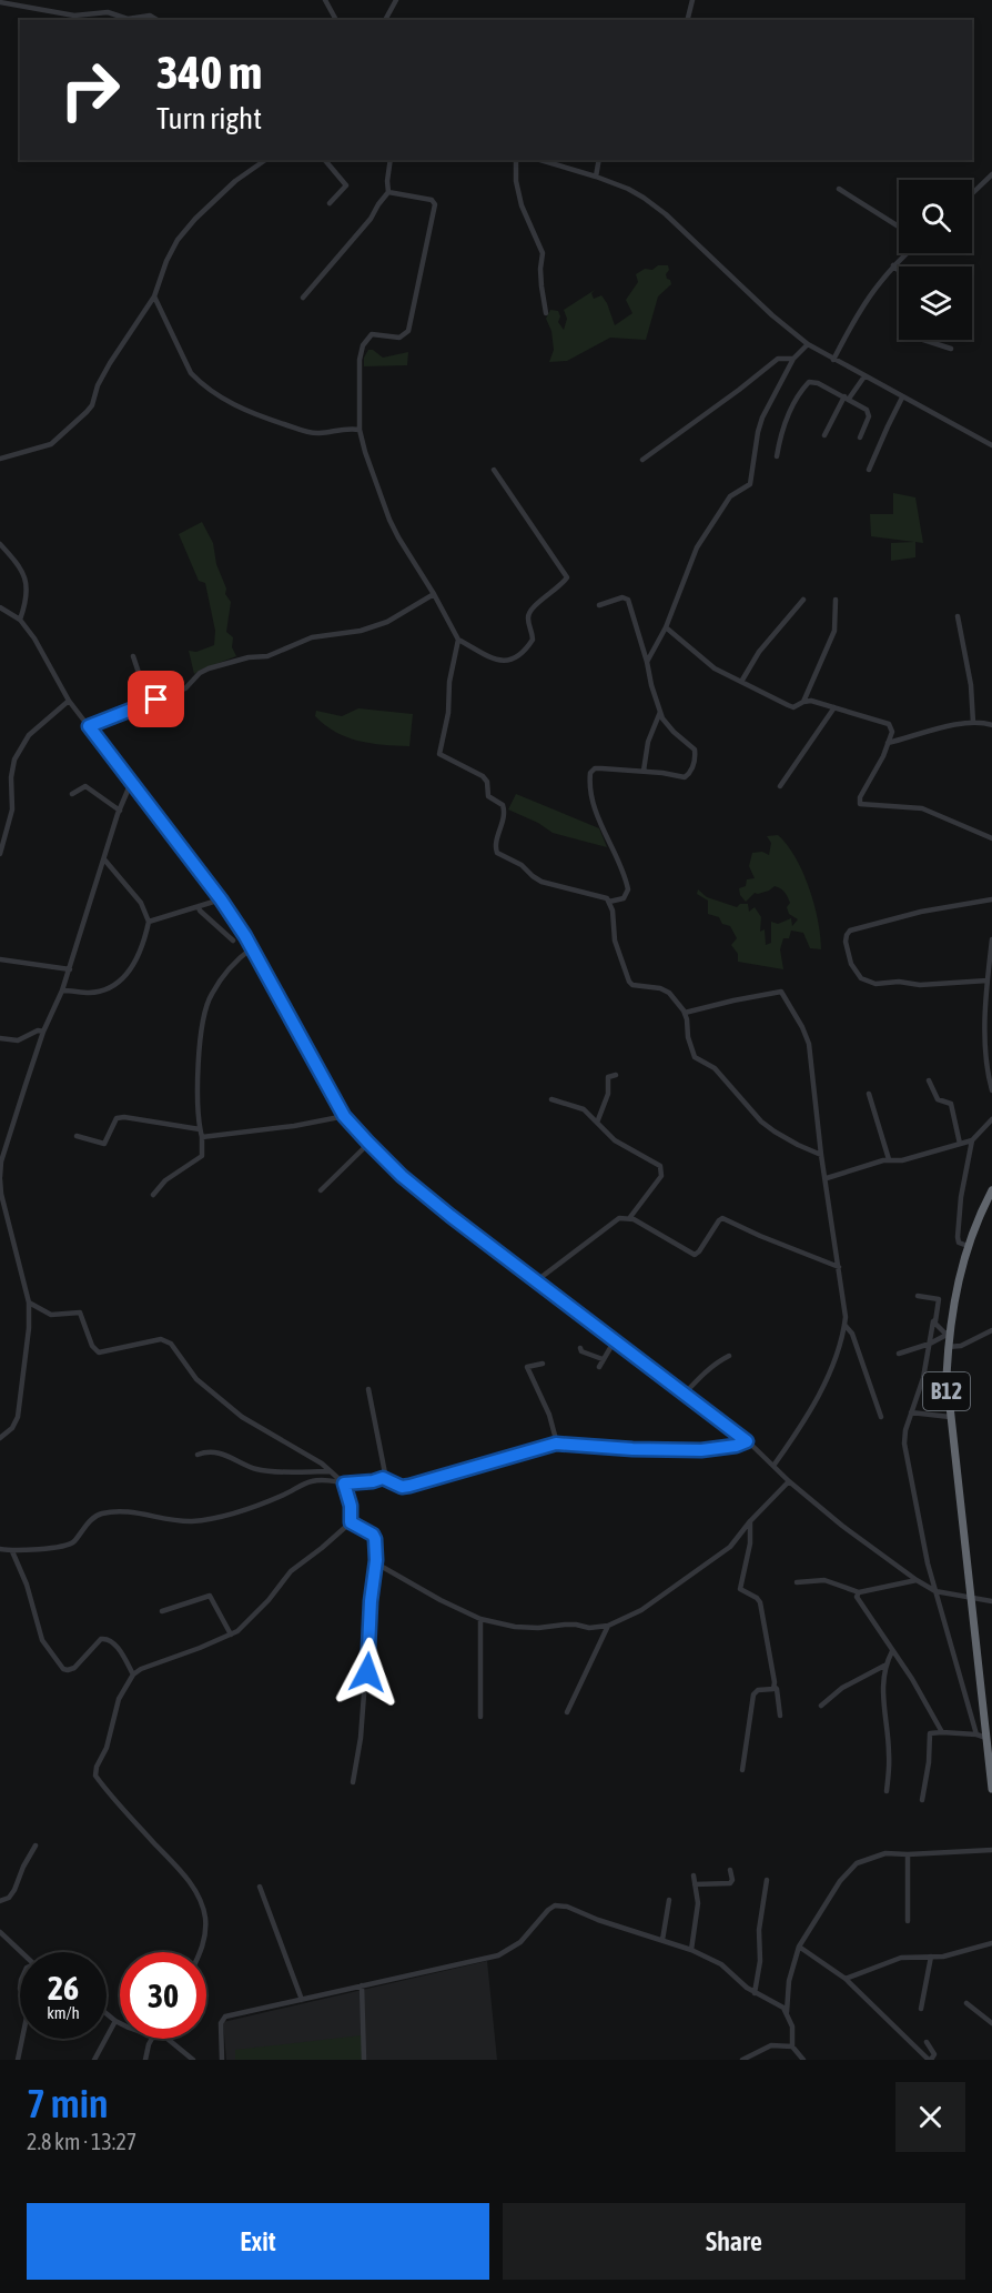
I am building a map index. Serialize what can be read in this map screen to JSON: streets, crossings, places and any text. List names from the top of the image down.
{
  "streets": {
    "highway": ["B12"]
  },
  "page": {
    "turn": ["340 m", "Turn right"],
    "speed": "26 km/h",
    "limit": "30",
    "heading": ["7 min", "2.8 km · 13:27"],
    "buttons": ["Exit", "Share"]
  }
}
